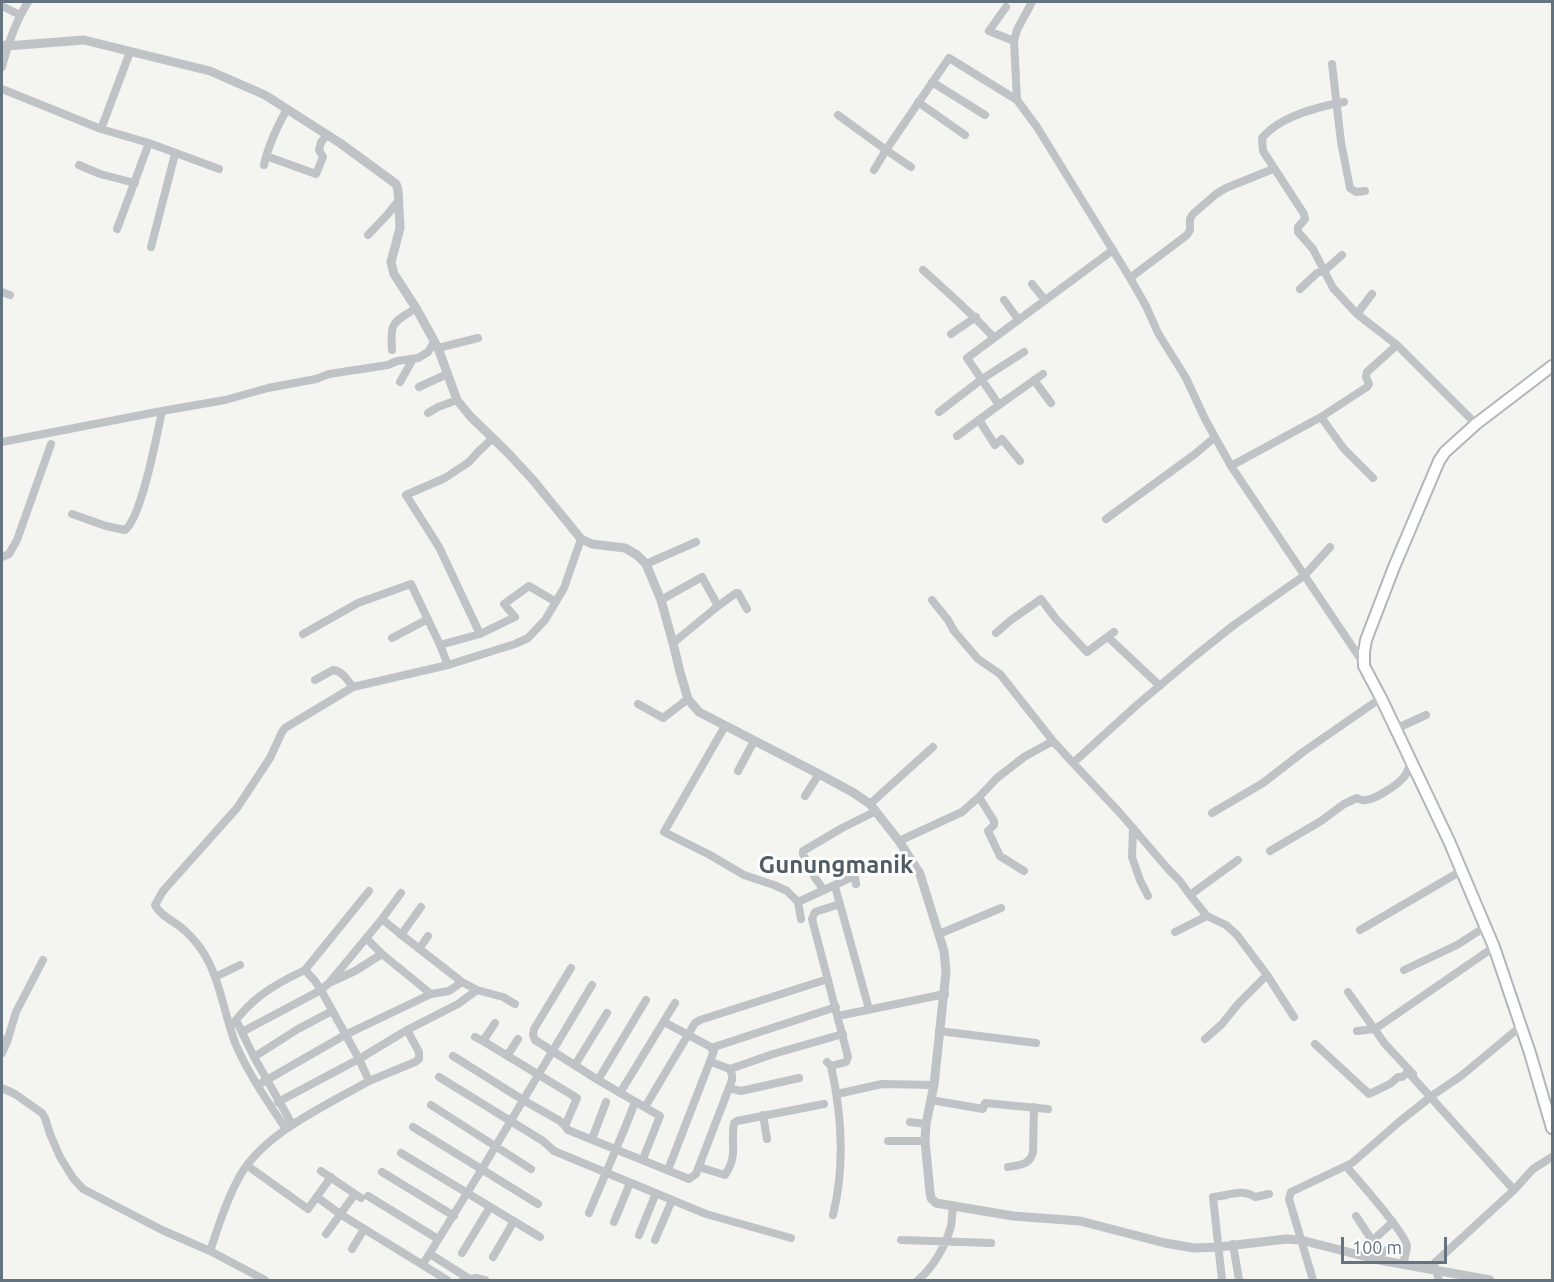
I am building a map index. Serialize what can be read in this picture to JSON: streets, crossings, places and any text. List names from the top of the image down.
{
  "districts": ["Gunungmanik"],
  "scale_bar": "100 m"
}
